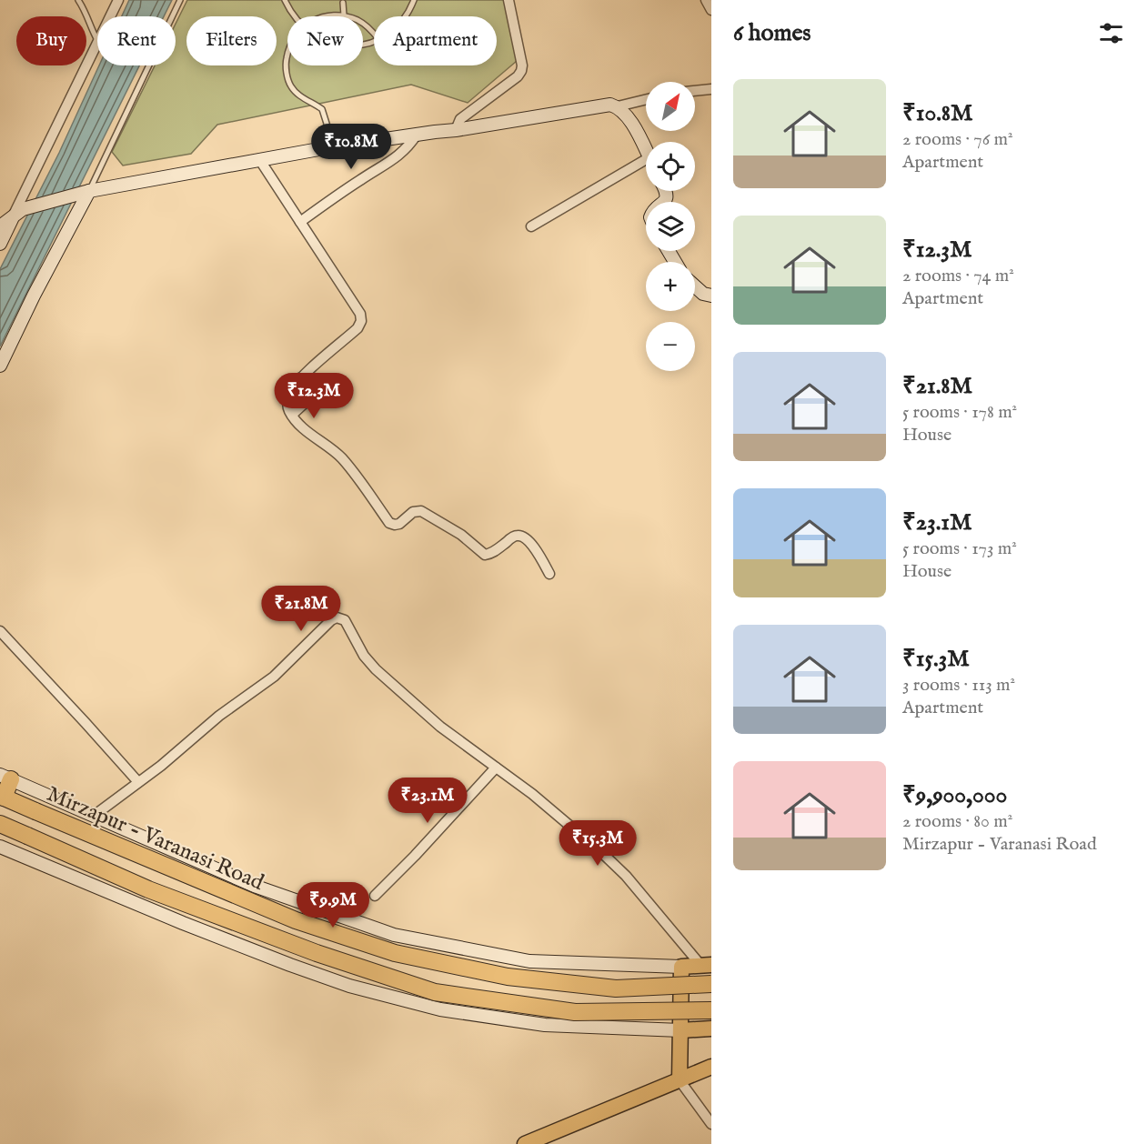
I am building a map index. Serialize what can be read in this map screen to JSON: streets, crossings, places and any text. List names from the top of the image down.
{
  "streets": {
    "highway": ["Mirzapur - Varanasi Road"]
  },
  "north": "top right",
  "page": {
    "heading": "6 homes",
    "chip": [
      "Buy",
      "Rent",
      "Filters",
      "New",
      "Apartment"
    ],
    "list": [
      {
        "name": "₹10.8M",
        "note": "2 rooms · 76 m² · Apartment"
      },
      {
        "name": "₹12.3M",
        "note": "2 rooms · 74 m² · Apartment"
      },
      {
        "name": "₹21.8M",
        "note": "5 rooms · 178 m² · House"
      },
      {
        "name": "₹23.1M",
        "note": "5 rooms · 173 m² · House"
      },
      {
        "name": "₹15.3M",
        "note": "3 rooms · 113 m² · Apartment"
      },
      {
        "name": "₹9,900,000",
        "note": "2 rooms · 80 m² · Mirzapur - Varanasi Road"
      }
    ],
    "map_buttons": ["+", "−"],
    "price": [
      "₹10.8M",
      "₹12.3M",
      "₹21.8M",
      "₹23.1M",
      "₹15.3M",
      "₹9.9M"
    ]
  }
}
